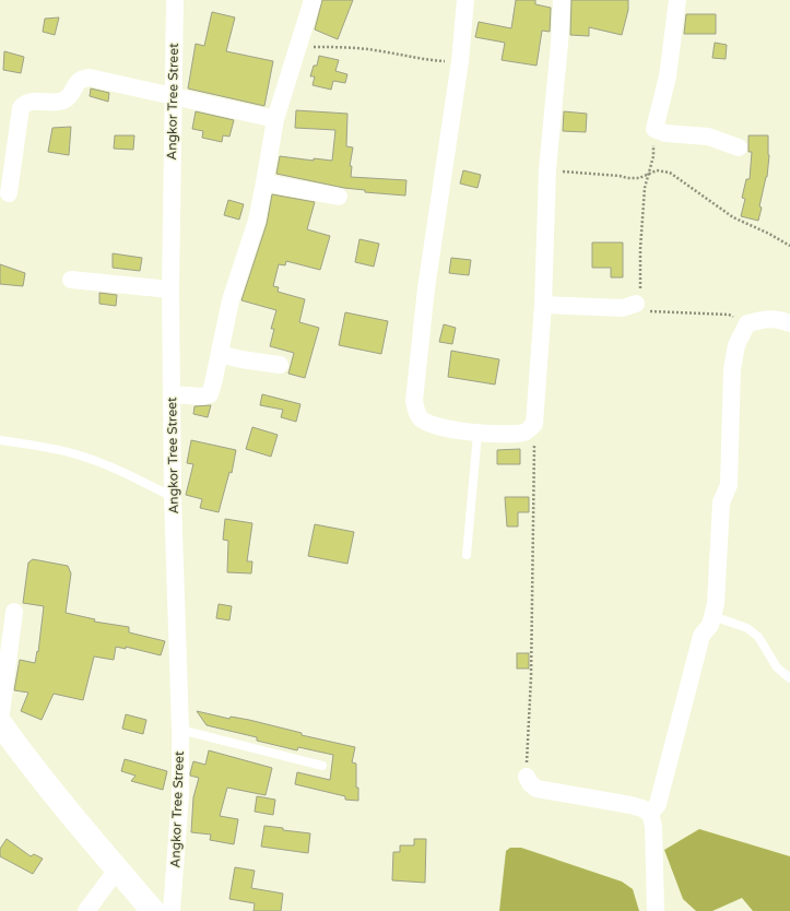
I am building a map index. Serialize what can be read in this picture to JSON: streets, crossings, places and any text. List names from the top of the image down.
{
  "streets": {
    "street": ["Angkor Tree Street"]
  }
}
